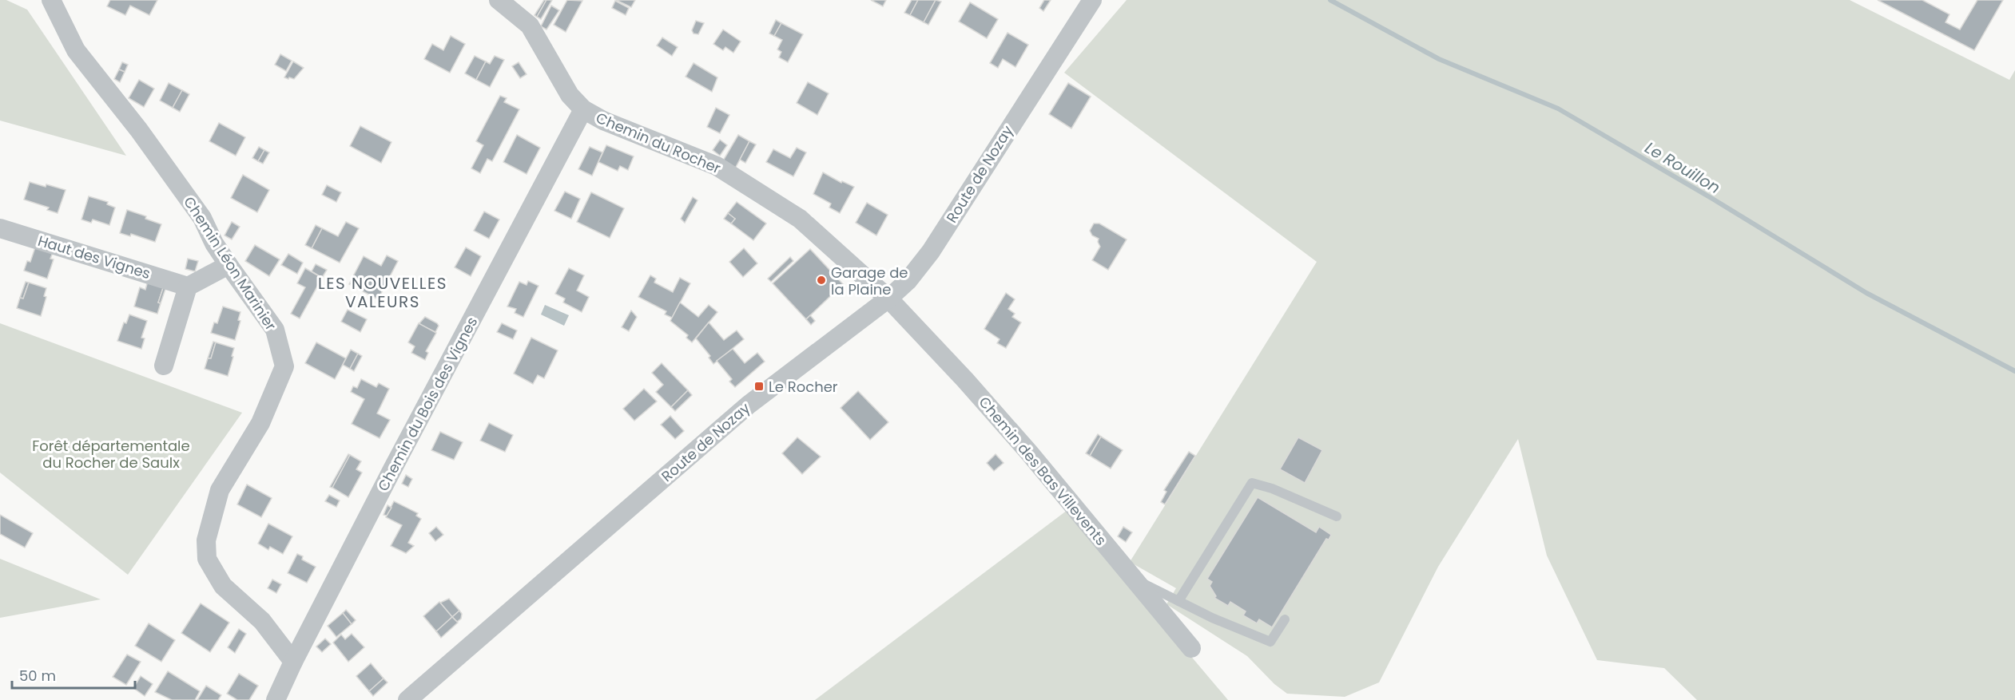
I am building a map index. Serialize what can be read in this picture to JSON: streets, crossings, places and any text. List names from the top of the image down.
{
  "streets": {
    "street": [
      "Chemin du Rocher",
      "Route de Nozay",
      "Haut des Vignes",
      "Chemin Léon Marinier",
      "Chemin du Bois des Vignes",
      "Chemin des Bas Villevents"
    ]
  },
  "crossings": [
    ["Chemin du Rocher", "Route de Nozay"],
    ["Chemin du Rocher", "Chemin du Bois des Vignes"],
    ["Chemin du Rocher", "Chemin des Bas Villevents"],
    ["Route de Nozay", "Chemin des Bas Villevents"],
    ["Chemin Léon Marinier", "Chemin du Bois des Vignes"]
  ],
  "districts": ["LES NOUVELLES VALEURS"],
  "water": ["Le Rouillon"],
  "parks": ["Forêt départementale du Rocher de Saulx"],
  "places": {
    "other": ["Garage de la Plaine"],
    "transit": ["Le Rocher"]
  },
  "scale_bar": "50 m"
}
